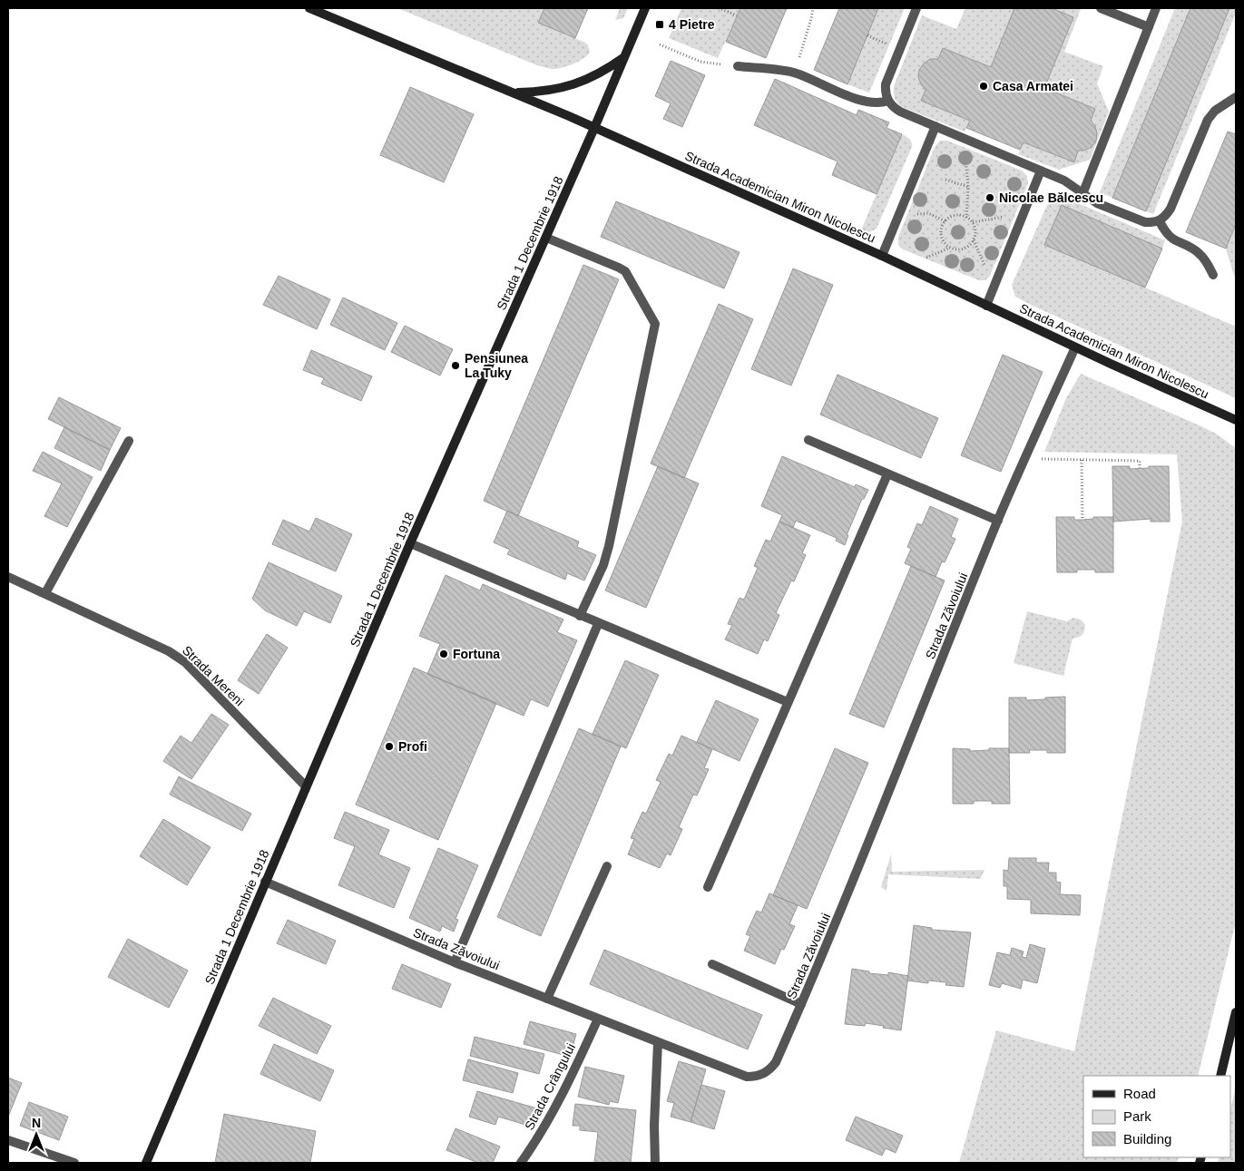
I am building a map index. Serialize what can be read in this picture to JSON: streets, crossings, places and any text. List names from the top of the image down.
{
  "streets": {
    "main road": ["Strada Academician Miron Nicolescu", "Strada 1 Decembrie 1918"],
    "street": ["Strada Zăvoiului", "Strada Mereni", "Strada Crângului"]
  },
  "crossings": [
    ["Strada Academician Miron Nicolescu", "Strada 1 Decembrie 1918"],
    ["Strada Academician Miron Nicolescu", "Strada Zăvoiului"],
    ["Strada 1 Decembrie 1918", "Strada Zăvoiului"],
    ["Strada 1 Decembrie 1918", "Strada Mereni"],
    ["Strada Zăvoiului", "Strada Crângului"]
  ],
  "places": {
    "transit": ["4 Pietre"],
    "other": [
      "Casa Armatei",
      "Nicolae Bălcescu",
      "Pensiunea La Tuky",
      "Fortuna",
      "Profi"
    ]
  },
  "legend": ["Road", "Park", "Building"],
  "north": "top"
}
